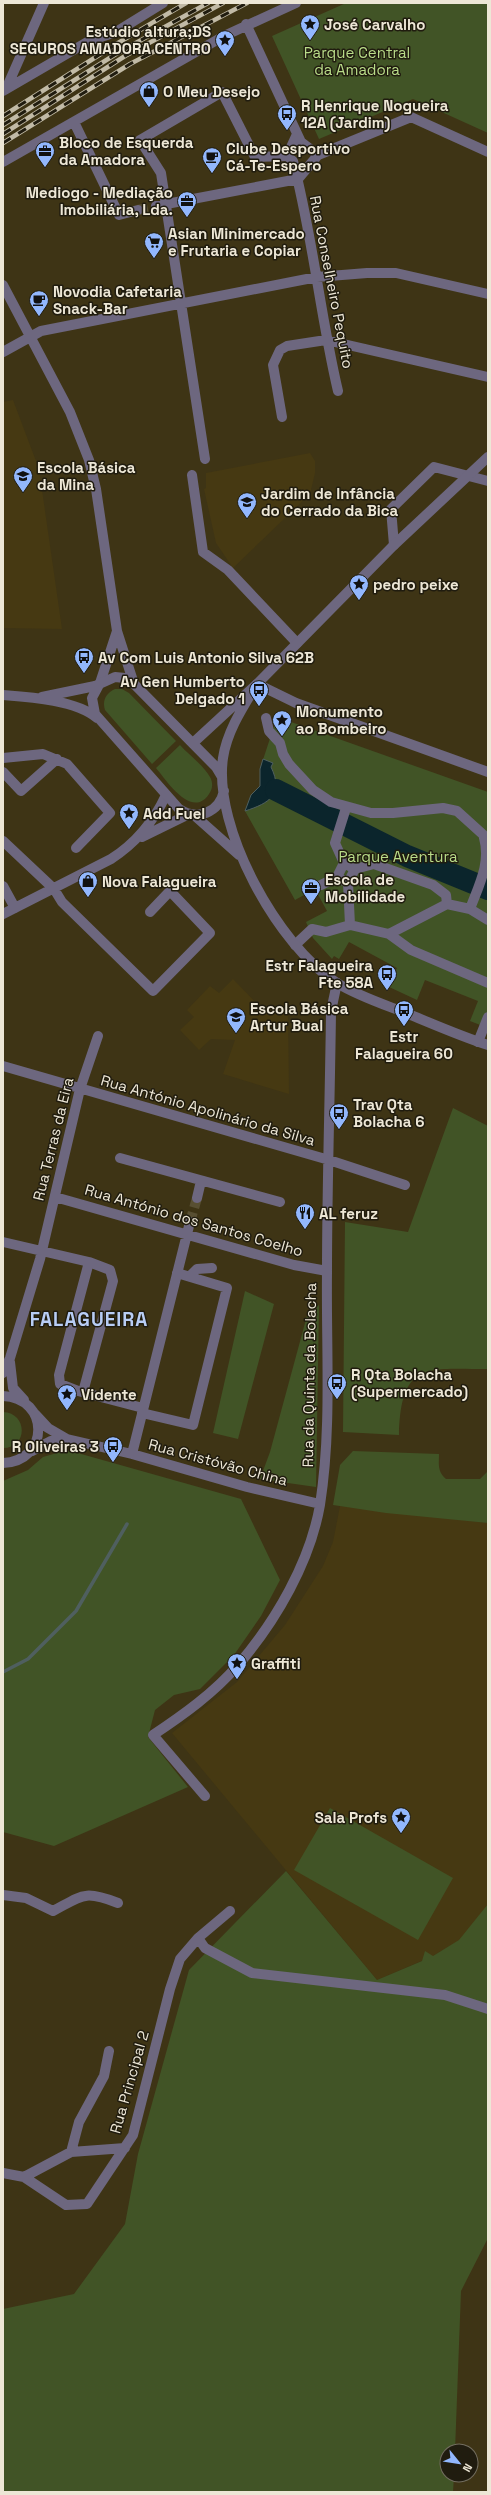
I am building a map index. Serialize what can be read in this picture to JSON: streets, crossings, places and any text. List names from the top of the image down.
{
  "streets": {
    "street": [
      "Rua Conselheiro Pequito",
      "Rua António Apolinário da Silva",
      "Rua Terras da Eira",
      "Rua António dos Santos Coelho",
      "Rua da Quinta da Bolacha",
      "Rua Cristóvão China",
      "Rua Principal 2"
    ]
  },
  "crossings": [
    ["Rua António Apolinário da Silva", "Rua Terras da Eira"],
    ["Rua António Apolinário da Silva", "Rua da Quinta da Bolacha"],
    ["Rua Terras da Eira", "Rua António dos Santos Coelho"],
    ["Rua António dos Santos Coelho", "Rua da Quinta da Bolacha"],
    ["Rua da Quinta da Bolacha", "Rua Cristóvão China"]
  ],
  "districts": ["FALAGUEIRA"],
  "parks": ["Parque Central da Amadora", "Parque Aventura"],
  "places": {
    "place": [
      "José Carvalho",
      "Estúdio altura;DS SEGUROS AMADORA CENTRO",
      "pedro peixe",
      "Monumento ao Bombeiro",
      "Add Fuel",
      "Vidente",
      "Graffiti",
      "Sala Profs"
    ],
    "shop": ["O Meu Desejo", "Nova Falagueira"],
    "bus stop": [
      "R Henrique Nogueira 12A (Jardim)",
      "Av Com Luis Antonio Silva 62B",
      "Av Gen Humberto Delgado 1",
      "Estr Falagueira Fte 58A",
      "Estr Falagueira 60",
      "Trav Qta Bolacha 6",
      "R Qta Bolacha (Supermercado)",
      "R Oliveiras 3"
    ],
    "office": ["Bloco de Esquerda da Amadora", "Mediogo - Mediação Imobiliária, Lda.", "Escola de Mobilidade"],
    "cafe": ["Clube Desportivo Cá-Te-Espero", "Novodia Cafetaria Snack-Bar"],
    "supermarket": ["Asian Minimercado e Frutaria e Copiar"],
    "school or university": ["Escola Básica da Mina", "Jardim de Infância do Cerrado da Bica", "Escola Básica Artur Bual"],
    "restaurant": ["AL feruz"]
  },
  "north": "bottom right"
}
